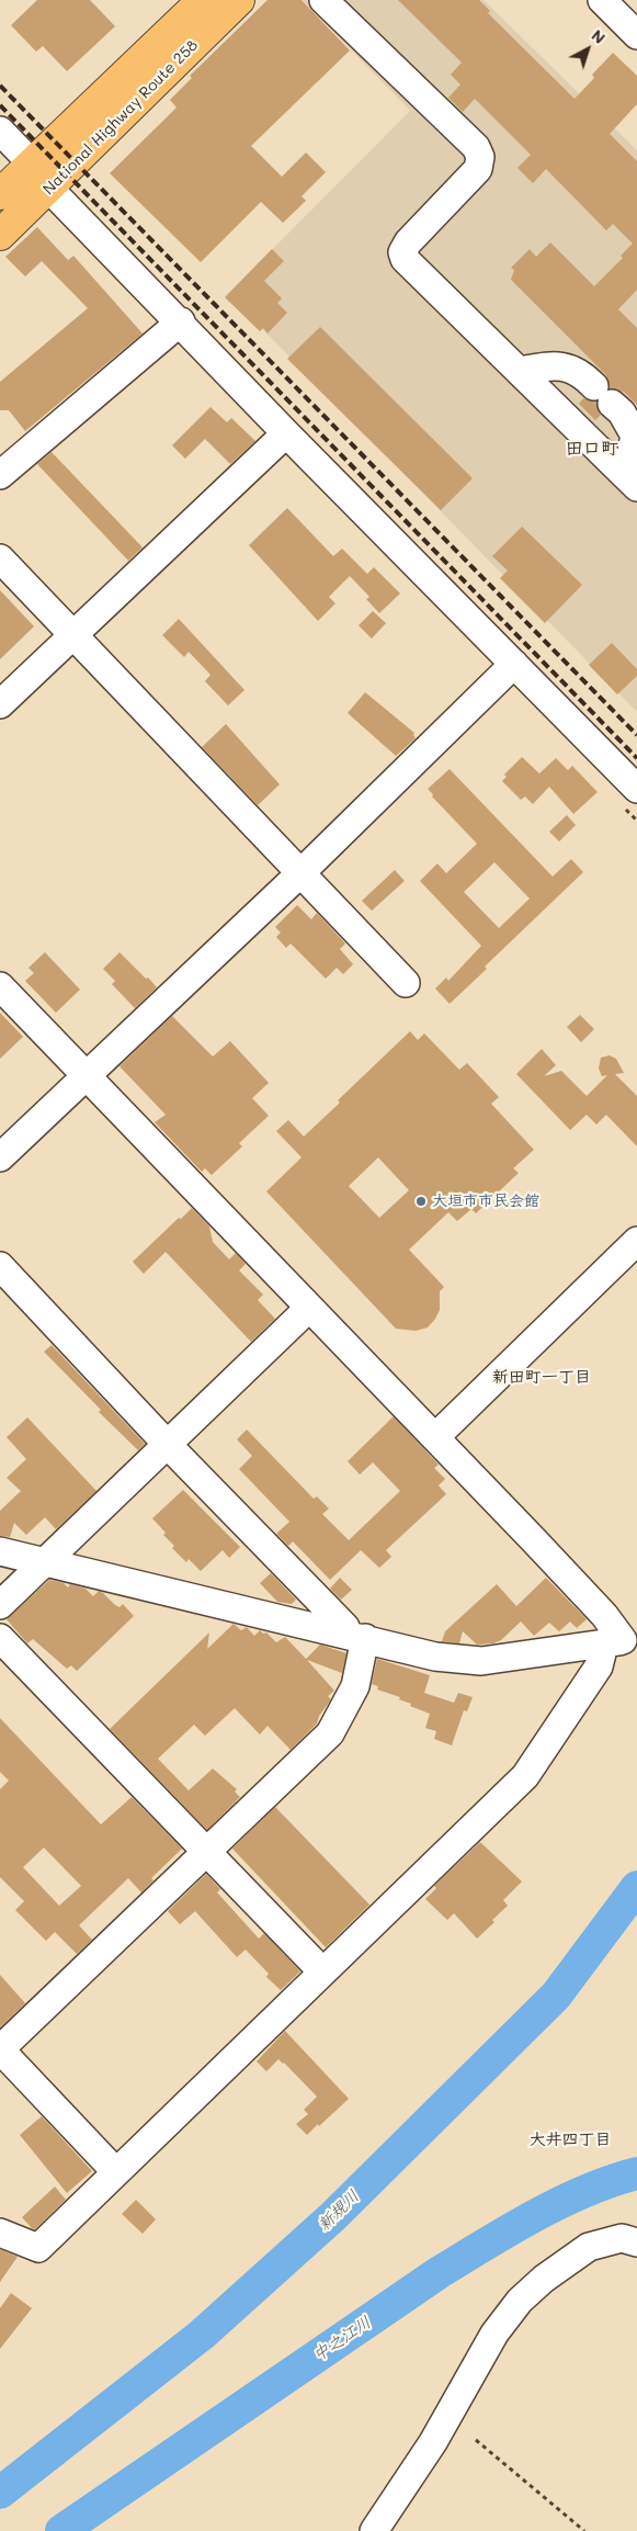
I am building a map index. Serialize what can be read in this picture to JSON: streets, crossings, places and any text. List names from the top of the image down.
{
  "streets": {
    "highway": ["National Highway Route 258"]
  },
  "districts": ["田口町", "新田町一丁目", "大井四丁目"],
  "water": ["新規川", "中之江川"],
  "places": ["大垣市市民会館"],
  "north": "top right"
}
